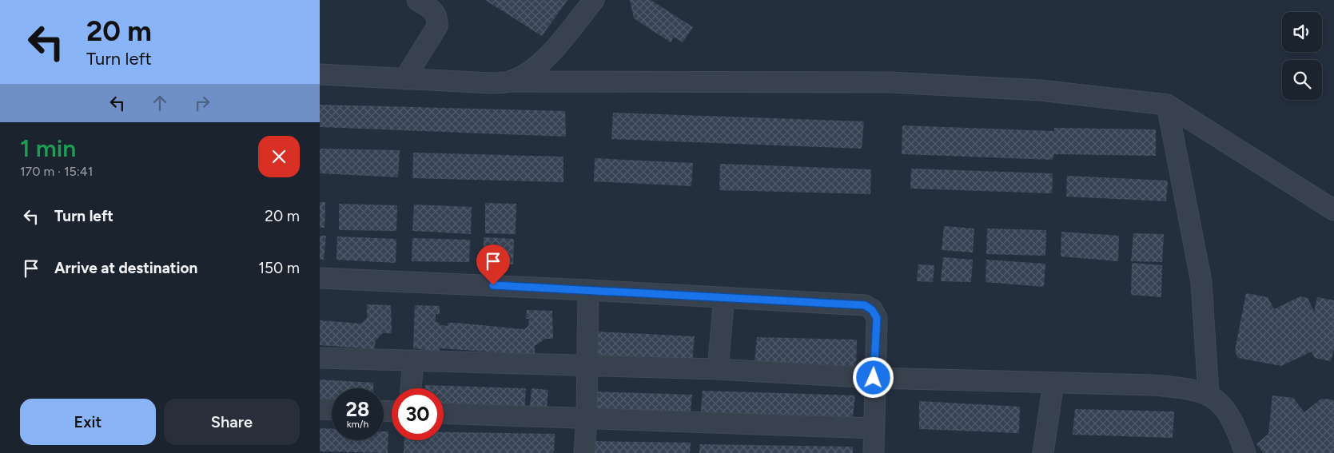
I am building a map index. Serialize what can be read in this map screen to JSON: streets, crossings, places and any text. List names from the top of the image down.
{
  "page": {
    "turn": ["20 m", "Turn left"],
    "heading": ["1 min", "170 m · 15:41"],
    "list": [
      {
        "name": "Turn left",
        "value": "20 m"
      },
      {
        "name": "Arrive at destination",
        "value": "150 m"
      }
    ],
    "speed": "28 km/h",
    "limit": "30",
    "buttons": ["Exit", "Share"]
  }
}
